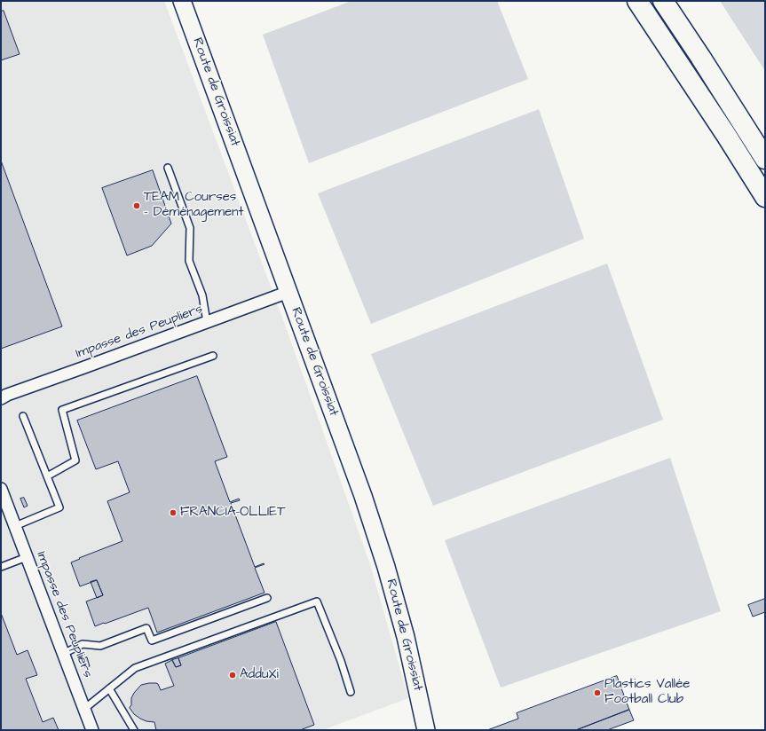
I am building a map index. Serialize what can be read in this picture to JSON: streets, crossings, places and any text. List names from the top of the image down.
{
  "streets": {
    "main road": ["Route de Groissiat"],
    "street": ["Impasse des Peupliers"]
  },
  "crossings": [
    ["Route de Groissiat", "Impasse des Peupliers"]
  ],
  "places": [
    "TEAM Courses - Déménagement",
    "FRANCIA-OLLIET",
    "AdduXi",
    "Plastics Vallée Football Club"
  ]
}
